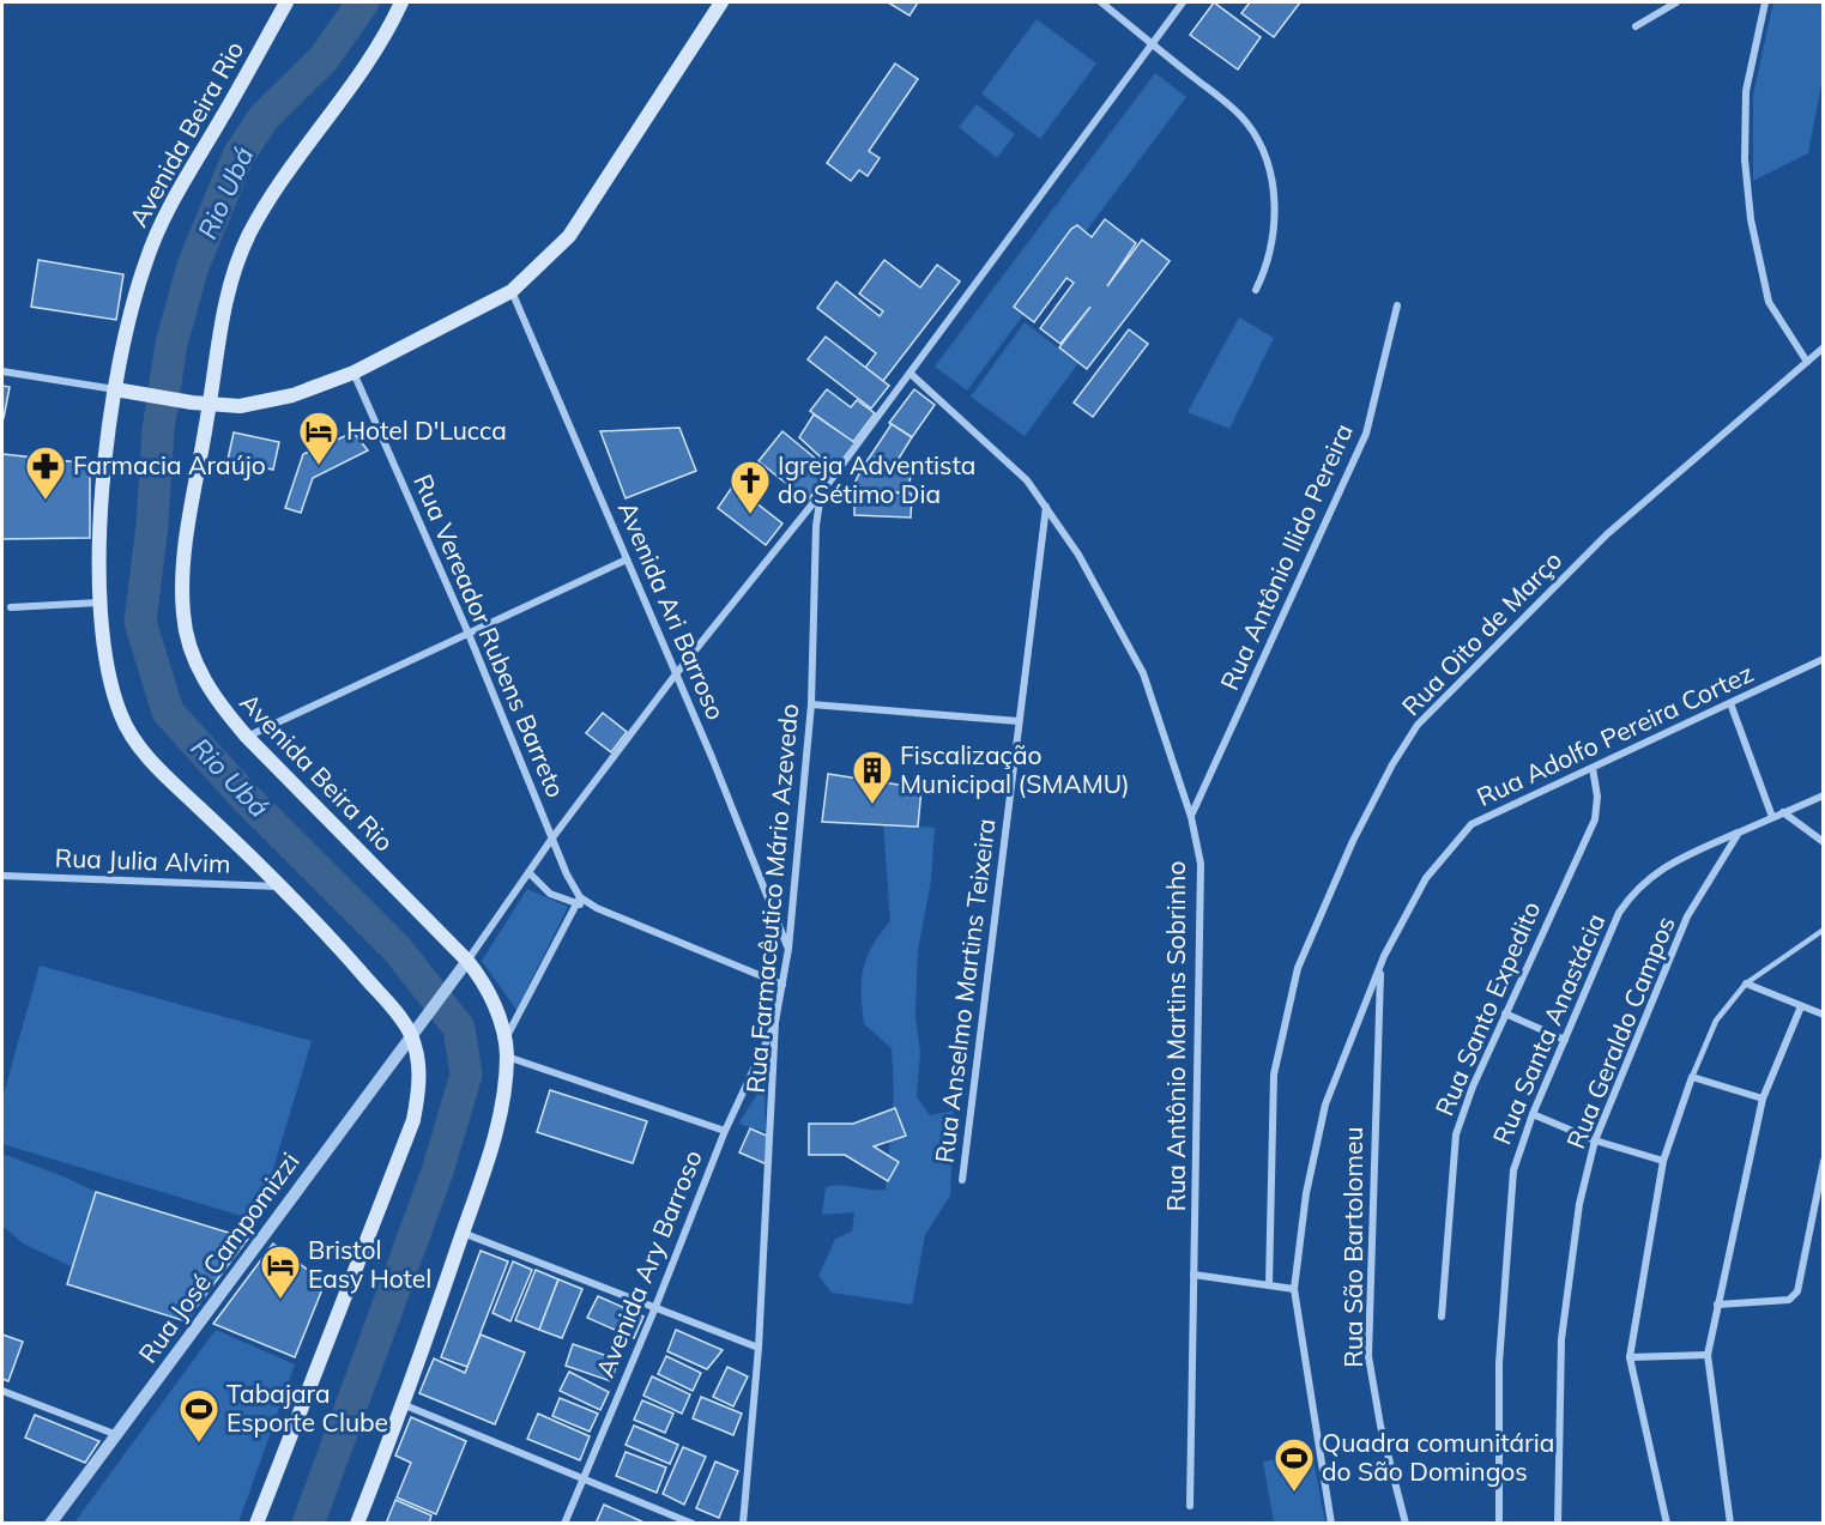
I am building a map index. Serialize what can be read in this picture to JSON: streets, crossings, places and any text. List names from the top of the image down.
{
  "streets": {
    "main road": ["Avenida Beira Rio"],
    "street": [
      "Rua Antônio Ilido Pereira",
      "Avenida Ari Barroso",
      "Rua Oito de Março",
      "Rua Vereador Rubens Barreto",
      "Rua Adolfo Pereira Cortez",
      "Rua Julia Alvim",
      "Rua Farmacêutico Mário Azevedo",
      "Rua Anselmo Martins Teixeira",
      "Rua Santo Expedito",
      "Rua Santa Anastácia",
      "Rua Geraldo Campos",
      "Rua Antônio Martins Sobrinho",
      "Rua São Bartolomeu",
      "Rua José Campomizzi",
      "Avenida Ary Barroso"
    ]
  },
  "crossings": [
    ["Avenida Beira Rio", "Rua Julia Alvim"],
    ["Avenida Beira Rio", "Rua José Campomizzi"],
    ["Rua Antônio Ilido Pereira", "Rua Antônio Martins Sobrinho"],
    ["Avenida Ari Barroso", "Rua Farmacêutico Mário Azevedo"],
    ["Rua Adolfo Pereira Cortez", "Rua Santo Expedito"],
    ["Rua Adolfo Pereira Cortez", "Rua São Bartolomeu"],
    ["Rua Farmacêutico Mário Azevedo", "Avenida Ary Barroso"],
    ["Rua Anselmo Martins Teixeira", "Rua Antônio Martins Sobrinho"],
    ["Rua Santa Anastácia", "Rua Geraldo Campos"]
  ],
  "water": ["Rio Ubá"],
  "places": {
    "hotel": ["Hotel D'Lucca", "Bristol Easy Hotel"],
    "pharmacy": ["Farmacia Araújo"],
    "church": ["Igreja Adventista do Sétimo Dia"],
    "building": ["Fiscalização Municipal (SMAMU)"],
    "sports": ["Tabajara Esporte Clube", "Quadra comunitária do São Domingos"]
  }
}
